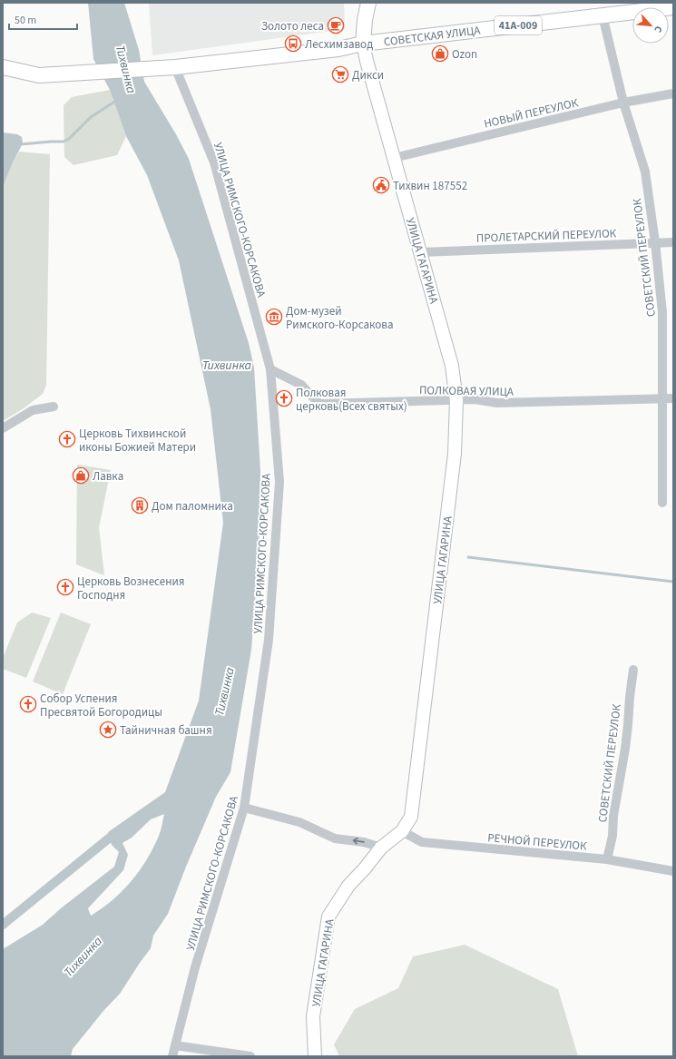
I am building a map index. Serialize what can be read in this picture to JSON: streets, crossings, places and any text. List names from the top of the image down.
{
  "streets": {
    "main road": ["41А-009", "СОВЕТСКАЯ УЛИЦА"],
    "street": [
      "НОВЫЙ ПЕРЕУЛОК",
      "УЛИЦА РИМСКОГО-КОРСАКОВА",
      "ПРОЛЕТАРСКИЙ ПЕРЕУЛОК",
      "СОВЕТСКИЙ ПЕРЕУЛОК",
      "УЛИЦА ГАГАРИНА",
      "ПОЛКОВАЯ УЛИЦА",
      "РЕЧНОЙ ПЕРЕУЛОК"
    ]
  },
  "crossings": [
    ["41А-009", "СОВЕТСКАЯ УЛИЦА"],
    ["41А-009", "УЛИЦА РИМСКОГО-КОРСАКОВА"],
    ["41А-009", "УЛИЦА ГАГАРИНА"],
    ["СОВЕТСКАЯ УЛИЦА", "СОВЕТСКИЙ ПЕРЕУЛОК"],
    ["СОВЕТСКАЯ УЛИЦА", "УЛИЦА ГАГАРИНА"],
    ["НОВЫЙ ПЕРЕУЛОК", "СОВЕТСКИЙ ПЕРЕУЛОК"],
    ["НОВЫЙ ПЕРЕУЛОК", "УЛИЦА ГАГАРИНА"],
    ["УЛИЦА РИМСКОГО-КОРСАКОВА", "ПОЛКОВАЯ УЛИЦА"],
    ["ПРОЛЕТАРСКИЙ ПЕРЕУЛОК", "СОВЕТСКИЙ ПЕРЕУЛОК"],
    ["ПРОЛЕТАРСКИЙ ПЕРЕУЛОК", "УЛИЦА ГАГАРИНА"],
    ["СОВЕТСКИЙ ПЕРЕУЛОК", "ПОЛКОВАЯ УЛИЦА"],
    ["СОВЕТСКИЙ ПЕРЕУЛОК", "РЕЧНОЙ ПЕРЕУЛОК"],
    ["УЛИЦА ГАГАРИНА", "ПОЛКОВАЯ УЛИЦА"],
    ["УЛИЦА ГАГАРИНА", "РЕЧНОЙ ПЕРЕУЛОК"]
  ],
  "water": ["Тихвинка"],
  "places": {
    "cafe": ["Золото леса"],
    "bus stop": ["Лесхимзавод"],
    "shop": ["Ozon", "Лавка"],
    "supermarket": ["Дикси"],
    "public building": ["Тихвин 187552"],
    "museum": ["Дом-музей Римского-Корсакова"],
    "church": [
      "Полковая церковь(Всех святых)",
      "Церковь Тихвинской иконы Божией Матери",
      "Церковь Вознесения Господня",
      "Собор Успения Пресвятой Богородицы"
    ],
    "building": ["Дом паломника"],
    "place": ["Тайничная башня"]
  },
  "scale_bar": "50 m",
  "north": "bottom right"
}
